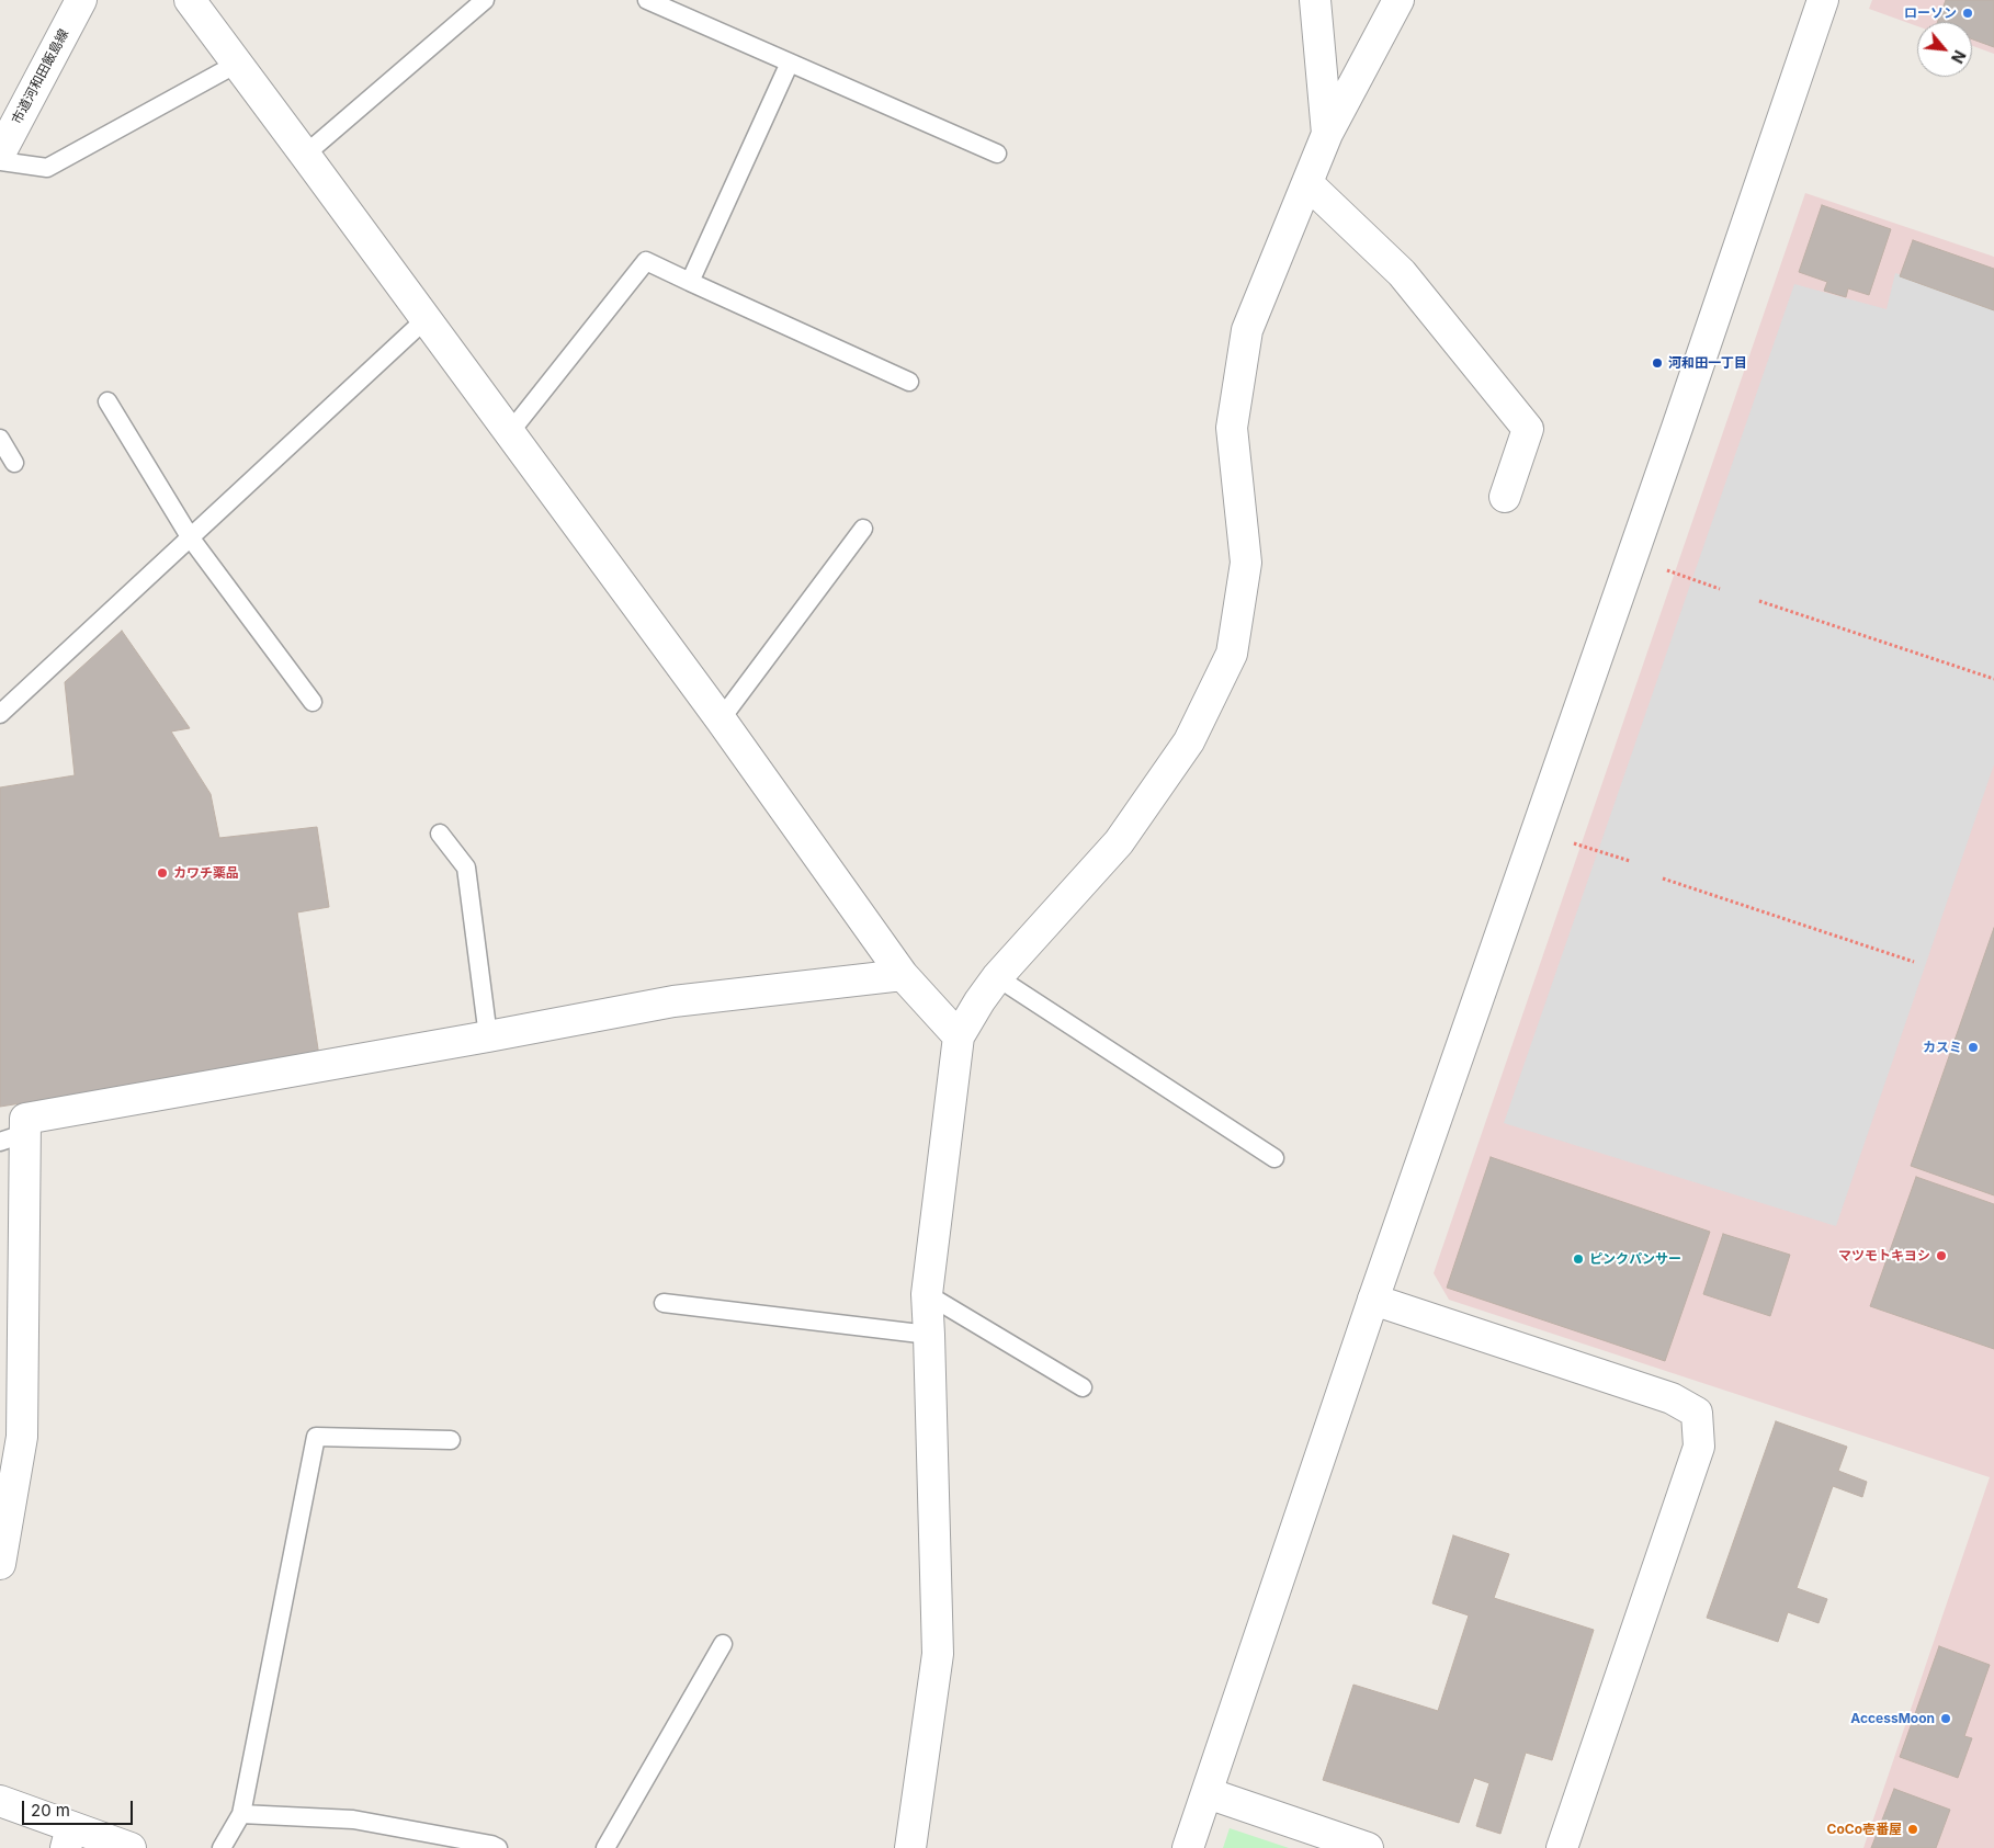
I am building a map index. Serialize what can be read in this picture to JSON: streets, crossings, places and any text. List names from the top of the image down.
{
  "streets": {
    "street": ["市道河和田飯島線"]
  },
  "places": [
    "ローソン",
    "河和田一丁目",
    "カワチ薬品",
    "カスミ",
    "マツモトキヨシ",
    "ピンクパンサー",
    "AccessMoon",
    "CoCo壱番屋"
  ],
  "scale_bar": "20 m",
  "north": "bottom right"
}
